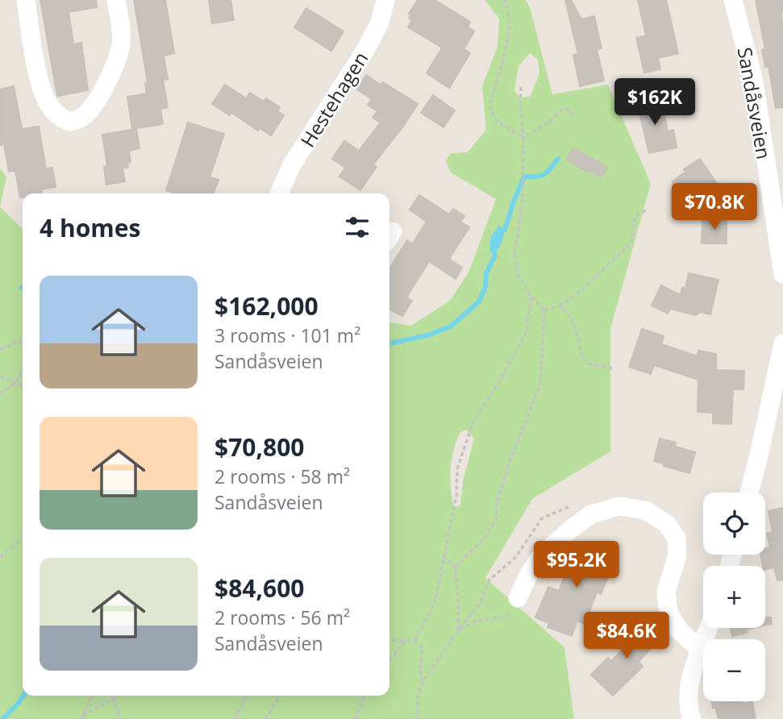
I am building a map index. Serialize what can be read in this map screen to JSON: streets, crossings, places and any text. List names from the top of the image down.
{
  "streets": {
    "street": ["Hestehagen", "Sandåsveien"]
  },
  "page": {
    "price": [
      "$162K",
      "$70.8K",
      "$95.2K",
      "$84.6K"
    ],
    "heading": "4 homes",
    "list": [
      {
        "name": "$162,000",
        "note": "3 rooms · 101 m² · Sandåsveien"
      },
      {
        "name": "$70,800",
        "note": "2 rooms · 58 m² · Sandåsveien"
      },
      {
        "name": "$84,600",
        "note": "2 rooms · 56 m² · Sandåsveien"
      }
    ],
    "map_buttons": ["+", "−"]
  }
}
